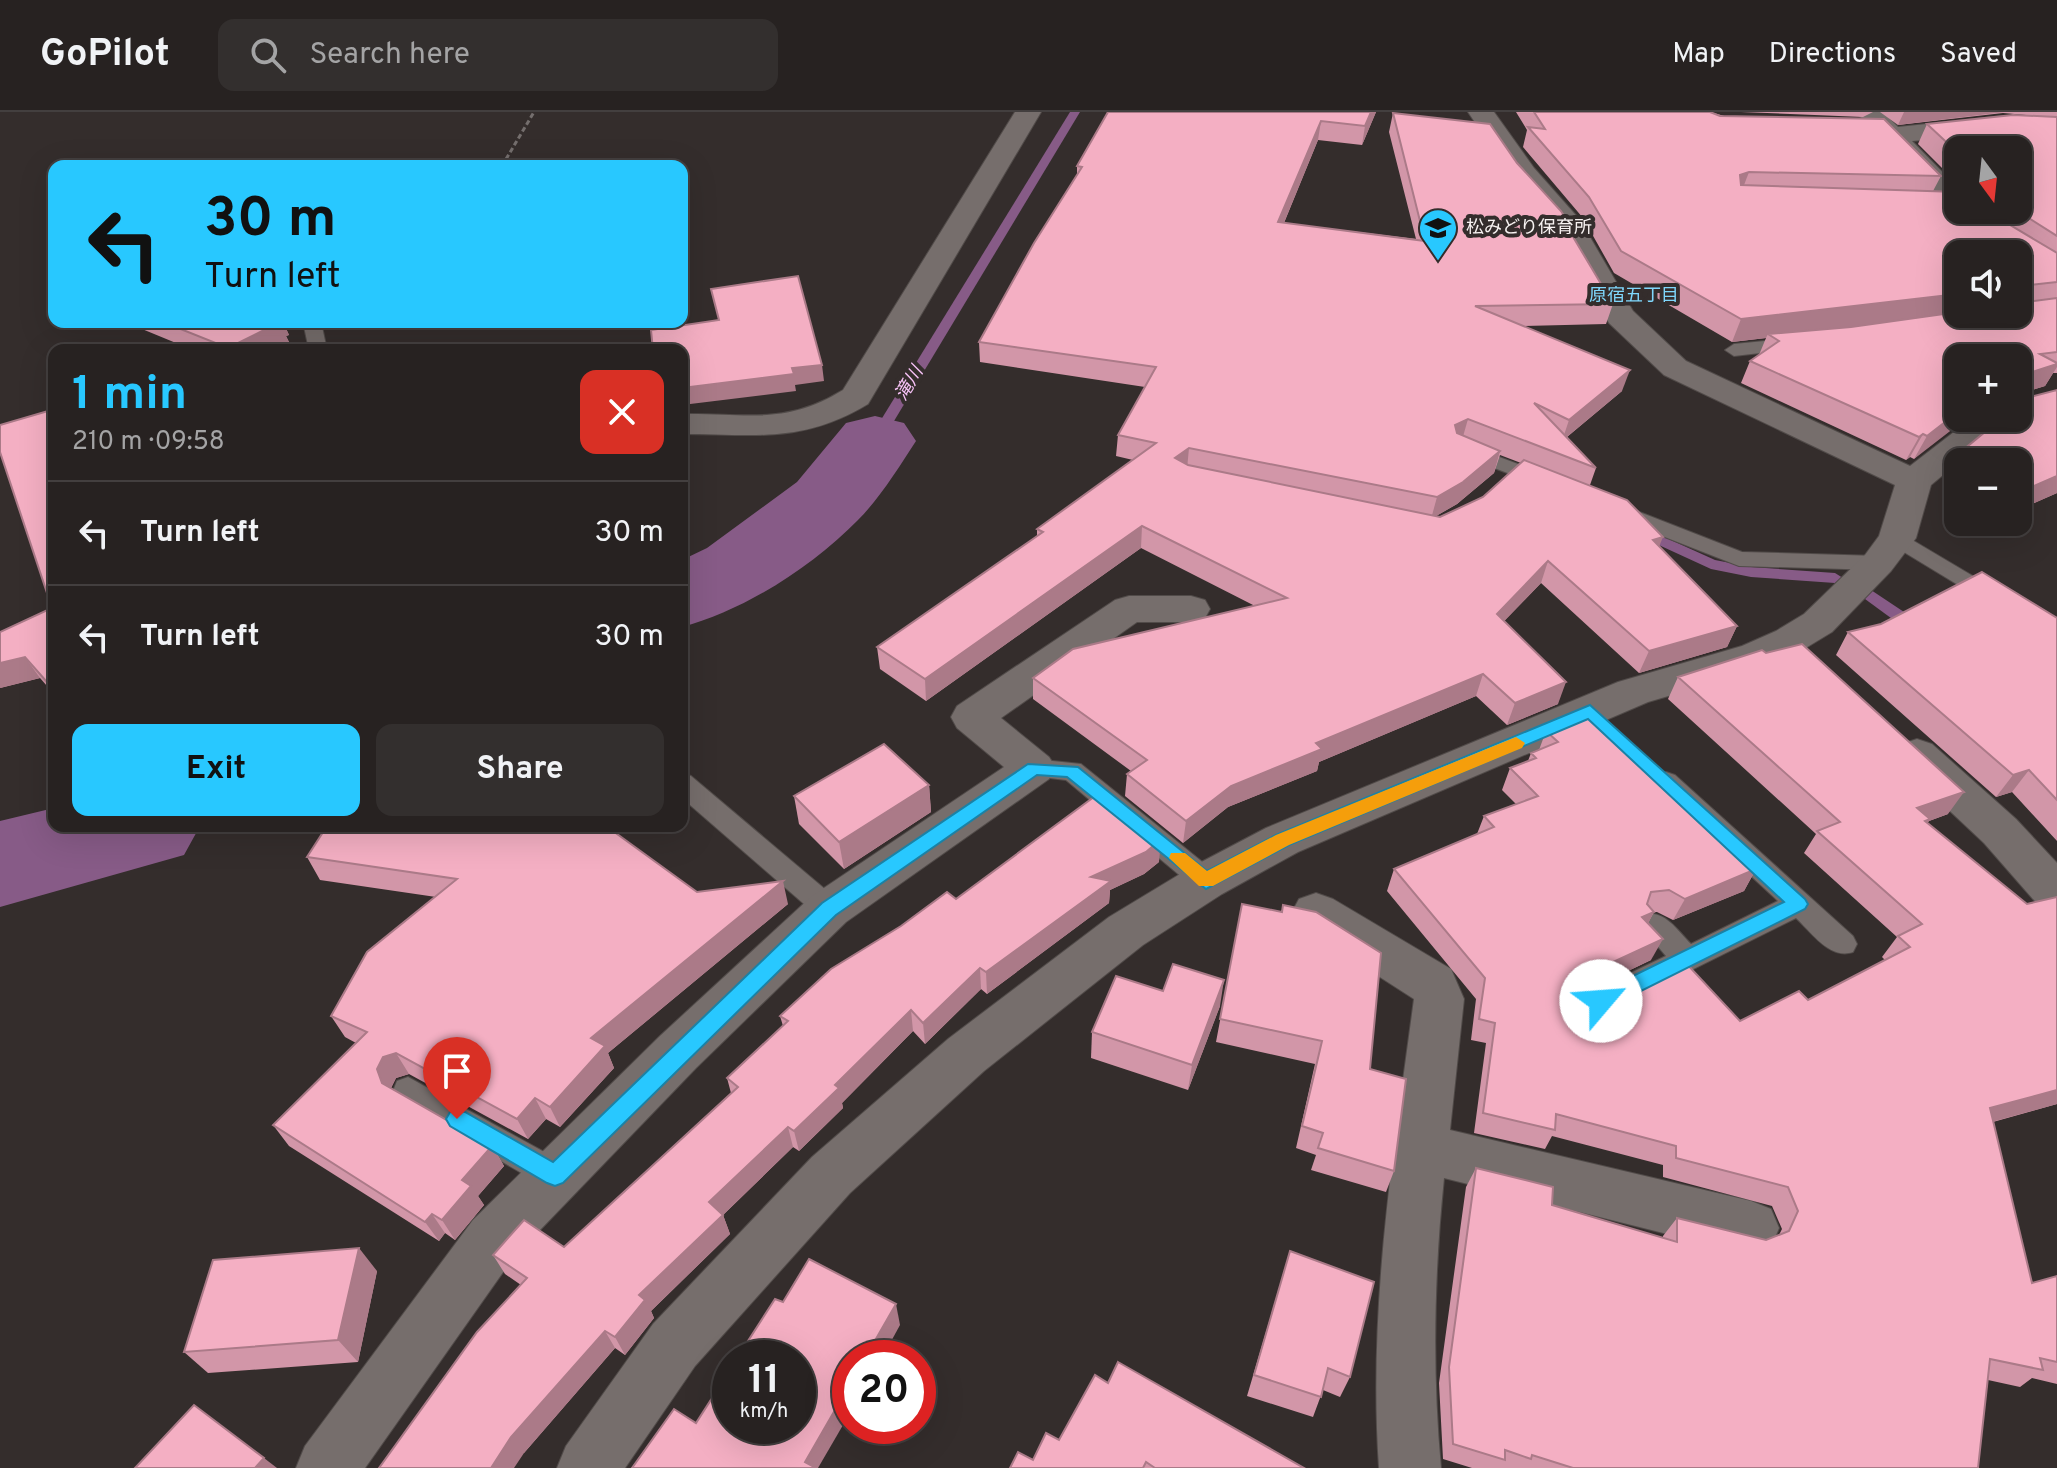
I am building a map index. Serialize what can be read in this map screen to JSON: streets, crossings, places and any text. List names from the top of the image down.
{
  "districts": ["原宿五丁目"],
  "water": ["滝川"],
  "places": {
    "school or university": ["松みどり保育所"]
  },
  "north": "bottom",
  "page": {
    "header": "GoPilot",
    "search": "Search here",
    "nav": ["Map", "Directions", "Saved"],
    "map_buttons": ["+", "−"],
    "turn": ["30 m", "Turn left"],
    "heading": ["1 min", "210 m · 09:58"],
    "list": [
      {
        "name": "Turn left",
        "value": "30 m"
      },
      {
        "name": "Turn left",
        "value": "30 m"
      }
    ],
    "buttons": ["Exit", "Share"],
    "speed": "11 km/h",
    "limit": "20"
  }
}
